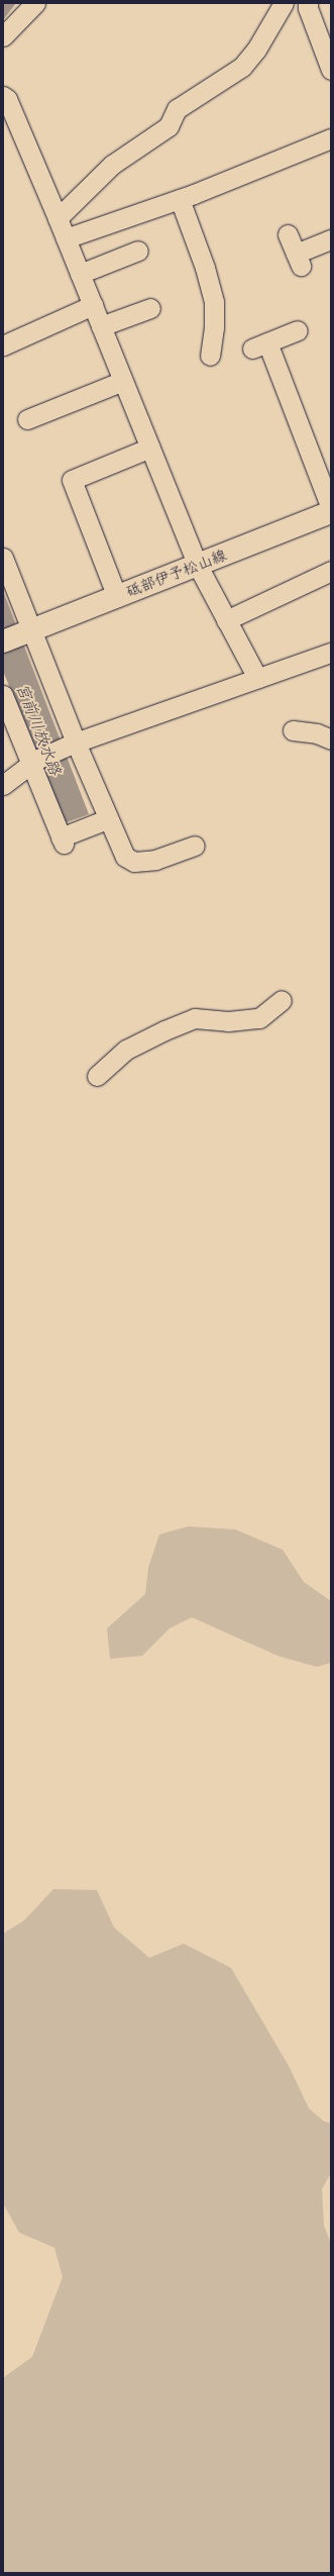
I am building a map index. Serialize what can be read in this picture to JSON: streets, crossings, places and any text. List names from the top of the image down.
{
  "streets": {
    "main road": ["砥部伊予松山線"]
  },
  "water": ["宮前川放水路"]
}
